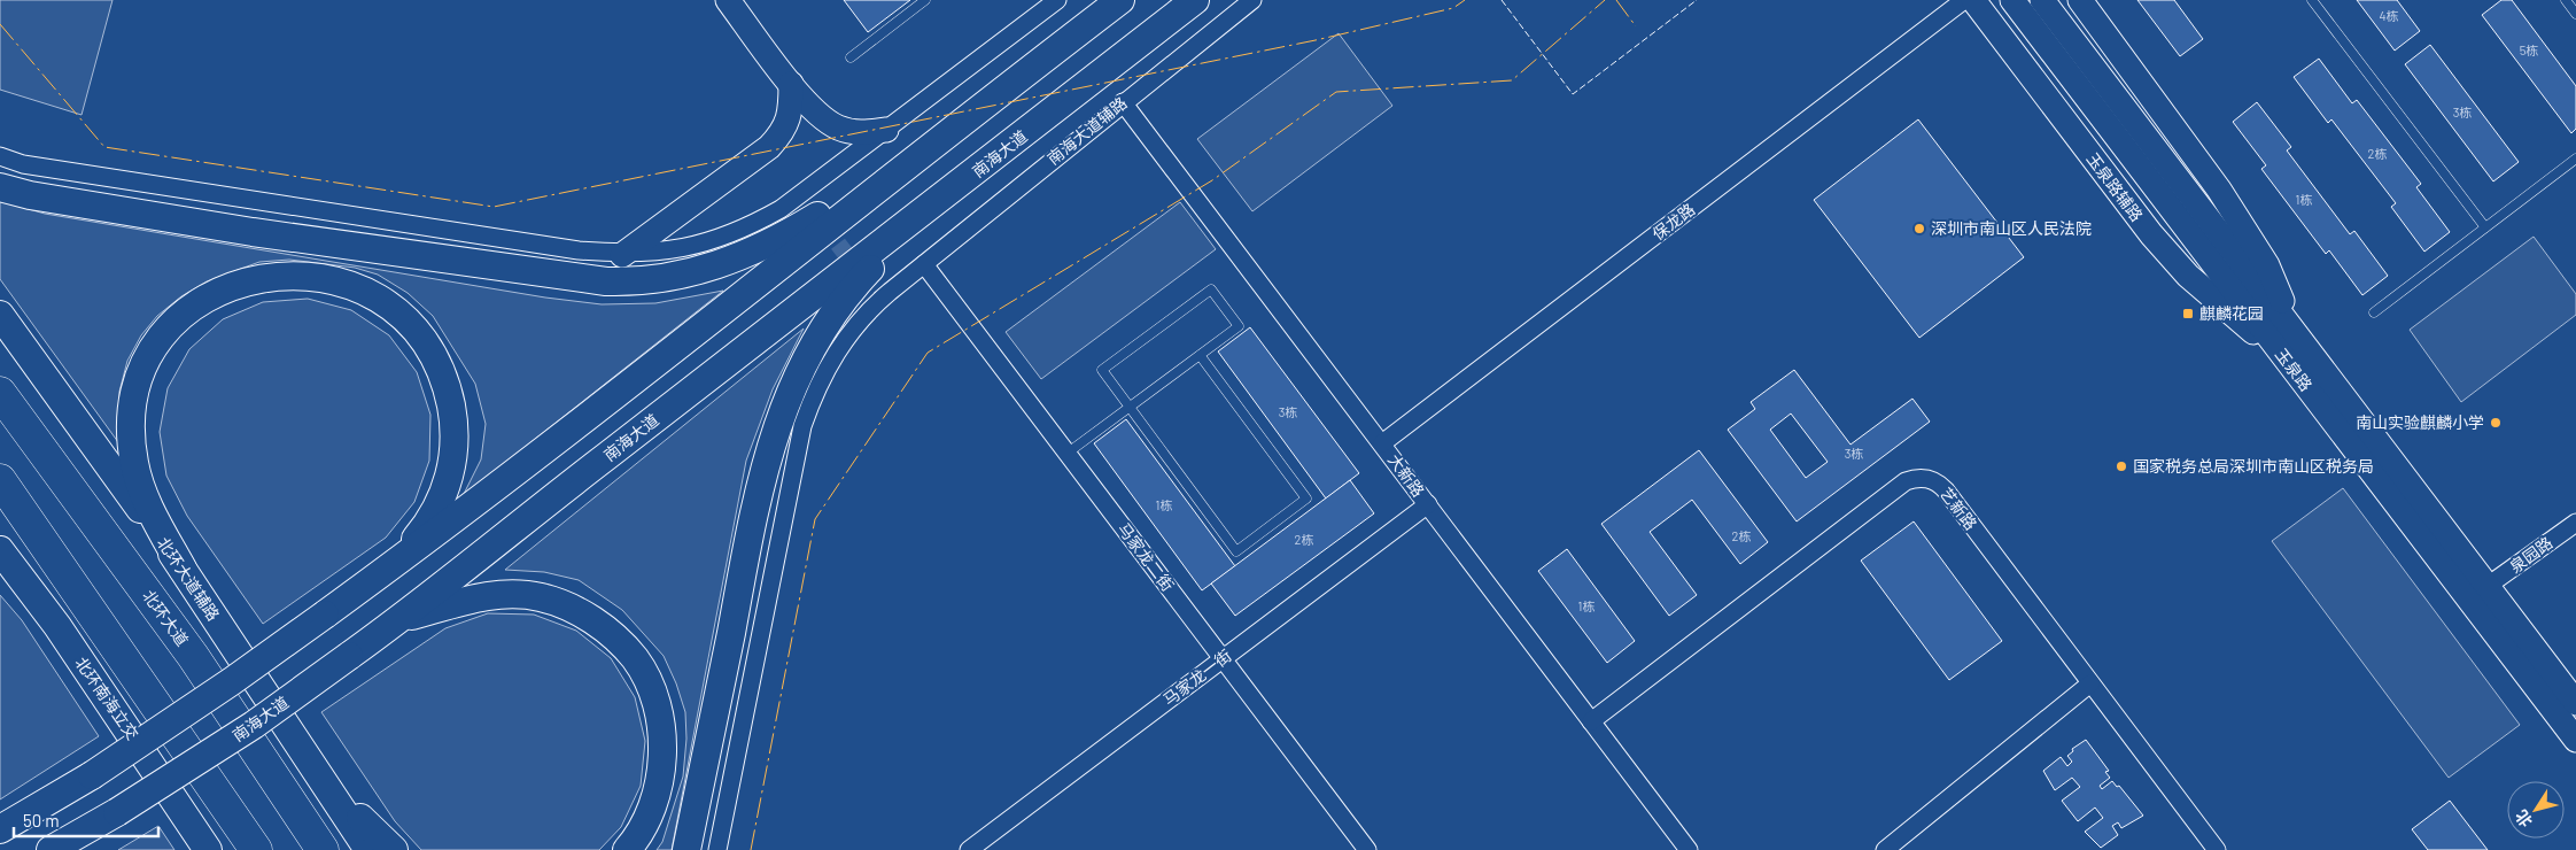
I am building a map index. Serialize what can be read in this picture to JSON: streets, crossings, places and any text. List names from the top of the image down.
{
  "streets": {
    "highway": ["北环大道"],
    "main road": ["南海大道", "北环大道辅路", "北环南海立交"],
    "street": [
      "南海大道辅路",
      "玉泉路辅路",
      "保龙路",
      "玉泉路",
      "大新路",
      "艺新路",
      "泉园路",
      "马家龙二街",
      "马家龙一街"
    ]
  },
  "crossings": [
    ["南海大道辅路", "大新路"],
    ["南海大道辅路", "马家龙二街"],
    ["玉泉路辅路", "玉泉路"],
    ["保龙路", "大新路"],
    ["玉泉路", "泉园路"],
    ["大新路", "艺新路"],
    ["大新路", "马家龙一街"],
    ["马家龙二街", "马家龙一街"]
  ],
  "places": {
    "other": ["深圳市南山区人民法院", "南山实验麒麟小学", "国家税务总局深圳市南山区税务局"],
    "transit": ["麒麟花园"]
  },
  "house_numbers": [
    "4栋",
    "5栋",
    "3栋",
    "2栋",
    "1栋",
    "3栋",
    "3栋",
    "1栋",
    "2栋",
    "2栋",
    "1栋"
  ],
  "scale_bar": "50 m",
  "north": "bottom left"
}
